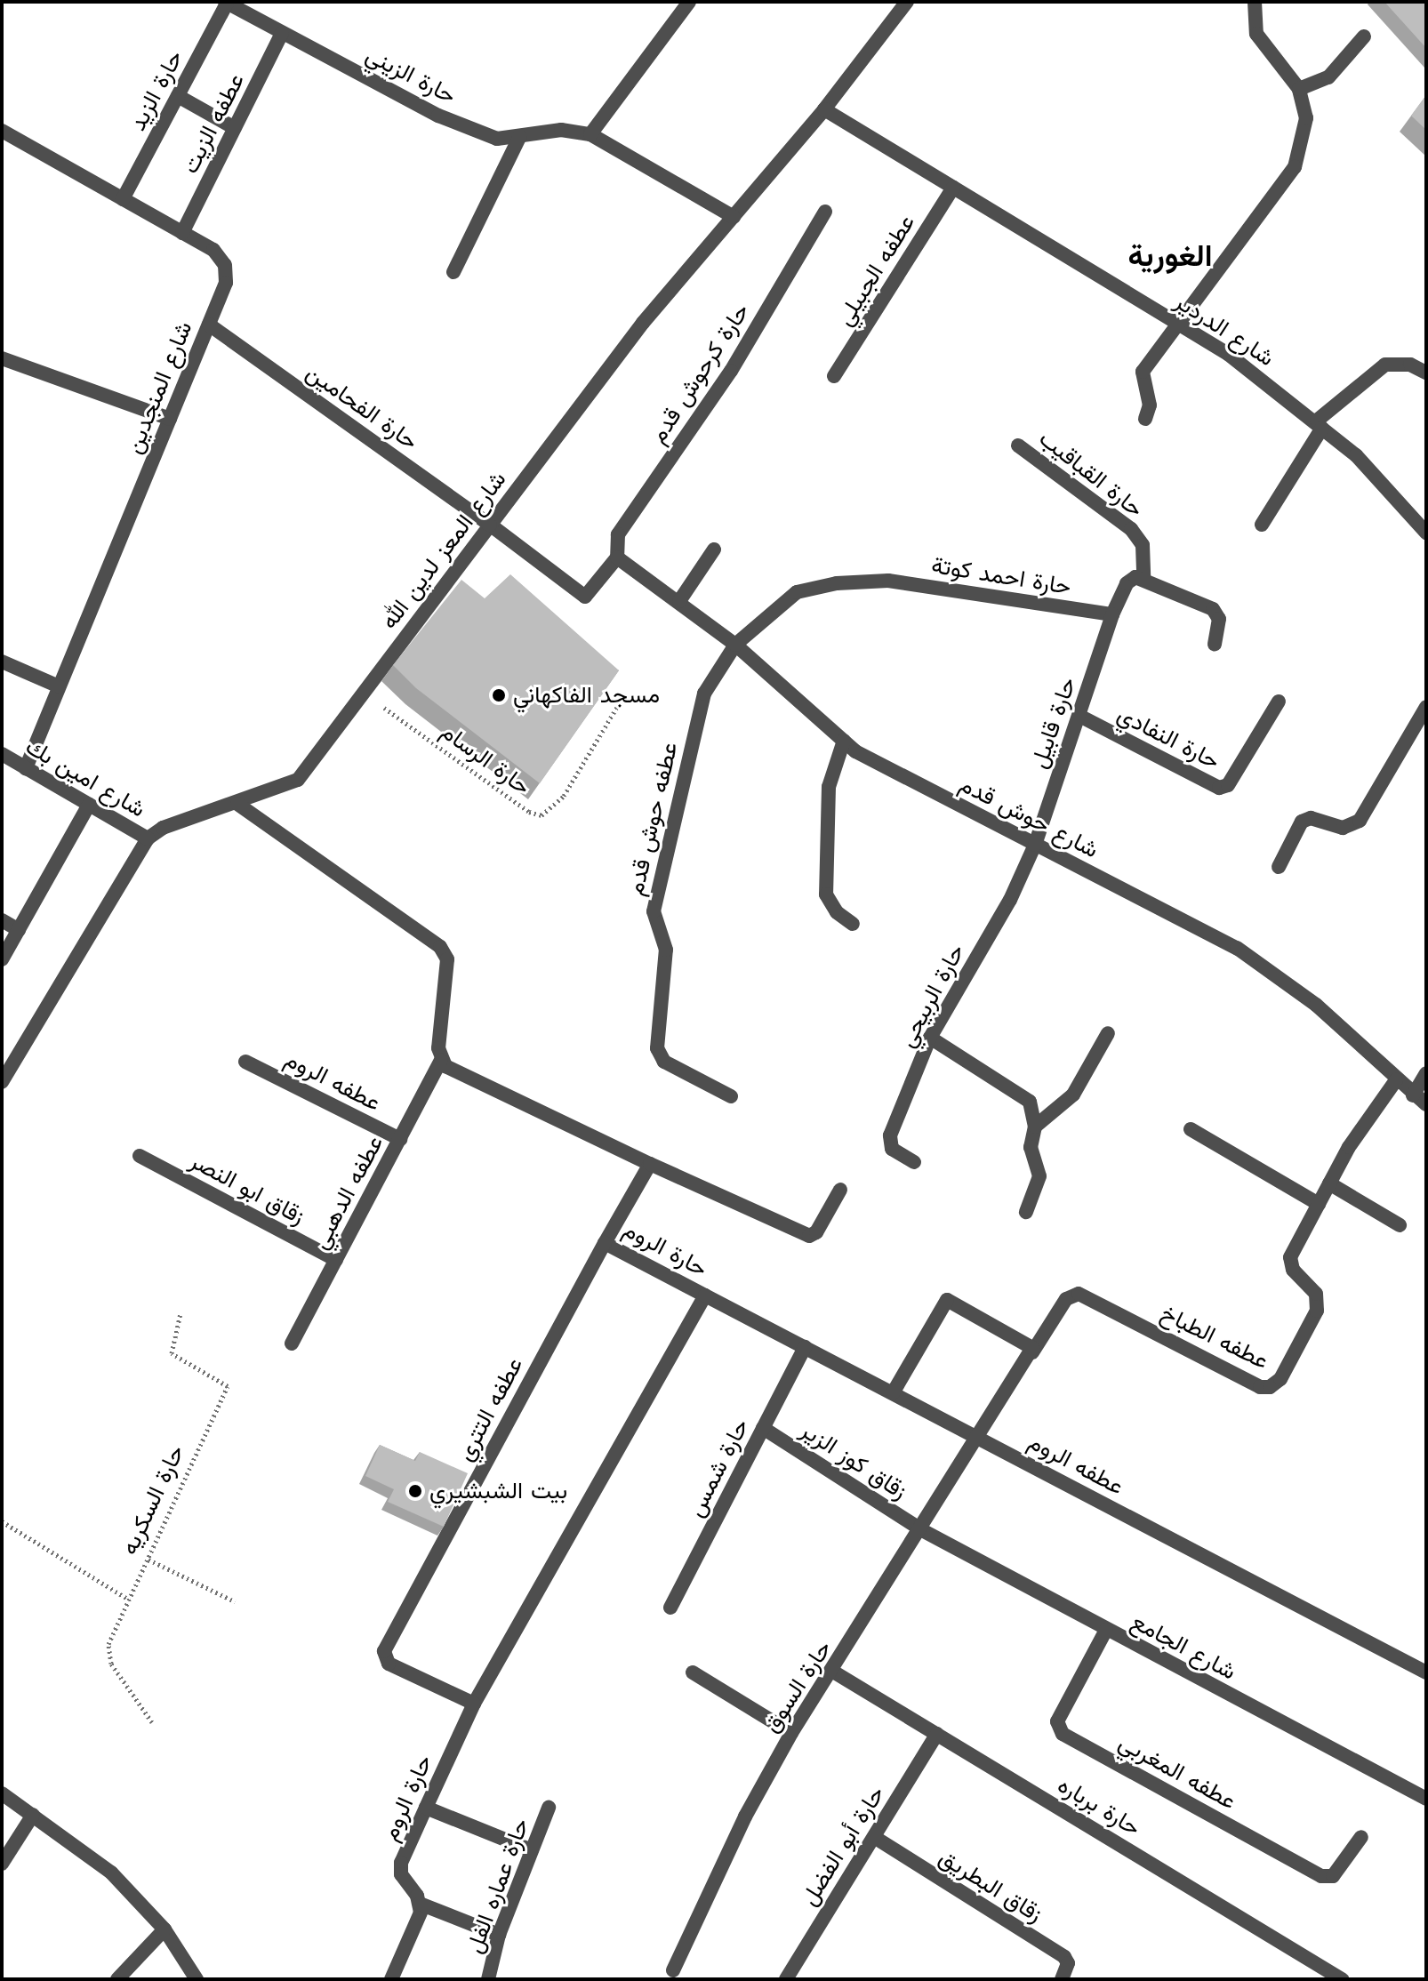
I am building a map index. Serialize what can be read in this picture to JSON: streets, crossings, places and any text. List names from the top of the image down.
{
  "streets": {
    "street": [
      "حارة الزيني",
      "حارة الزيد",
      "عطفه الزيت",
      "عطفه الجبيلي",
      "شارع الدردير",
      "حارة كرحوش قدم",
      "شارع المنجدين",
      "حارة الفحامين",
      "حارة القباقيب",
      "شارع المعز لدين الله",
      "حارة احمد كوتة",
      "حارة قابيل",
      "حارة النفادي",
      "شارع امين بك",
      "شارع حوش قدم",
      "عطفه حوش قدم",
      "حارة الربيحي",
      "عطفه الروم",
      "زقاق ابو النصر",
      "عطفه الدهبي",
      "حارة الروم",
      "عطفه الطباخ",
      "عطفه التتري",
      "زقاق كوز الزير",
      "حارة شمس",
      "شارع الجامع",
      "حارة السوق",
      "عطفه المغربي",
      "حارة برباره",
      "حارة أبو الفضل",
      "حارة عماره الفل",
      "زقاق البطريق"
    ],
    "path": ["حارة الرسام", "حارة السكريه"]
  },
  "crossings": [
    ["حارة الزيني", "حارة الزيد"],
    ["حارة الزيني", "عطفه الزيت"],
    ["حارة الزيد", "شارع المنجدين"],
    ["عطفه الزيت", "شارع المنجدين"],
    ["عطفه الجبيلي", "شارع الدردير"],
    ["شارع الدردير", "شارع المعز لدين الله"],
    ["حارة كرحوش قدم", "حارة الفحامين"],
    ["حارة كرحوش قدم", "شارع حوش قدم"],
    ["شارع المنجدين", "حارة الفحامين"],
    ["شارع المنجدين", "شارع امين بك"],
    ["حارة الفحامين", "شارع المعز لدين الله"],
    ["حارة الفحامين", "شارع حوش قدم"],
    ["شارع المعز لدين الله", "حارة الرسام"],
    ["شارع المعز لدين الله", "شارع امين بك"],
    ["حارة احمد كوتة", "حارة قابيل"],
    ["حارة احمد كوتة", "شارع حوش قدم"],
    ["حارة احمد كوتة", "عطفه حوش قدم"],
    ["حارة قابيل", "حارة النفادي"],
    ["حارة قابيل", "شارع حوش قدم"],
    ["حارة قابيل", "حارة الربيحي"],
    ["شارع حوش قدم", "عطفه حوش قدم"],
    ["شارع حوش قدم", "حارة الربيحي"],
    ["شارع حوش قدم", "عطفه الطباخ"],
    ["عطفه الروم", "عطفه الدهبي"],
    ["عطفه الروم", "حارة الروم"],
    ["عطفه الروم", "حارة شمس"],
    ["عطفه الروم", "حارة السوق"],
    ["زقاق ابو النصر", "عطفه الدهبي"],
    ["حارة الروم", "عطفه التتري"],
    ["عطفه الطباخ", "حارة السوق"],
    ["زقاق كوز الزير", "حارة شمس"],
    ["زقاق كوز الزير", "شارع الجامع"],
    ["زقاق كوز الزير", "حارة السوق"],
    ["شارع الجامع", "حارة السوق"],
    ["شارع الجامع", "عطفه المغربي"],
    ["حارة السوق", "حارة برباره"],
    ["حارة برباره", "حارة أبو الفضل"],
    ["حارة أبو الفضل", "زقاق البطريق"]
  ],
  "districts": ["الغورية"],
  "places": ["مسجد الفاكهاني", "بيت الشبشيري"]
}
